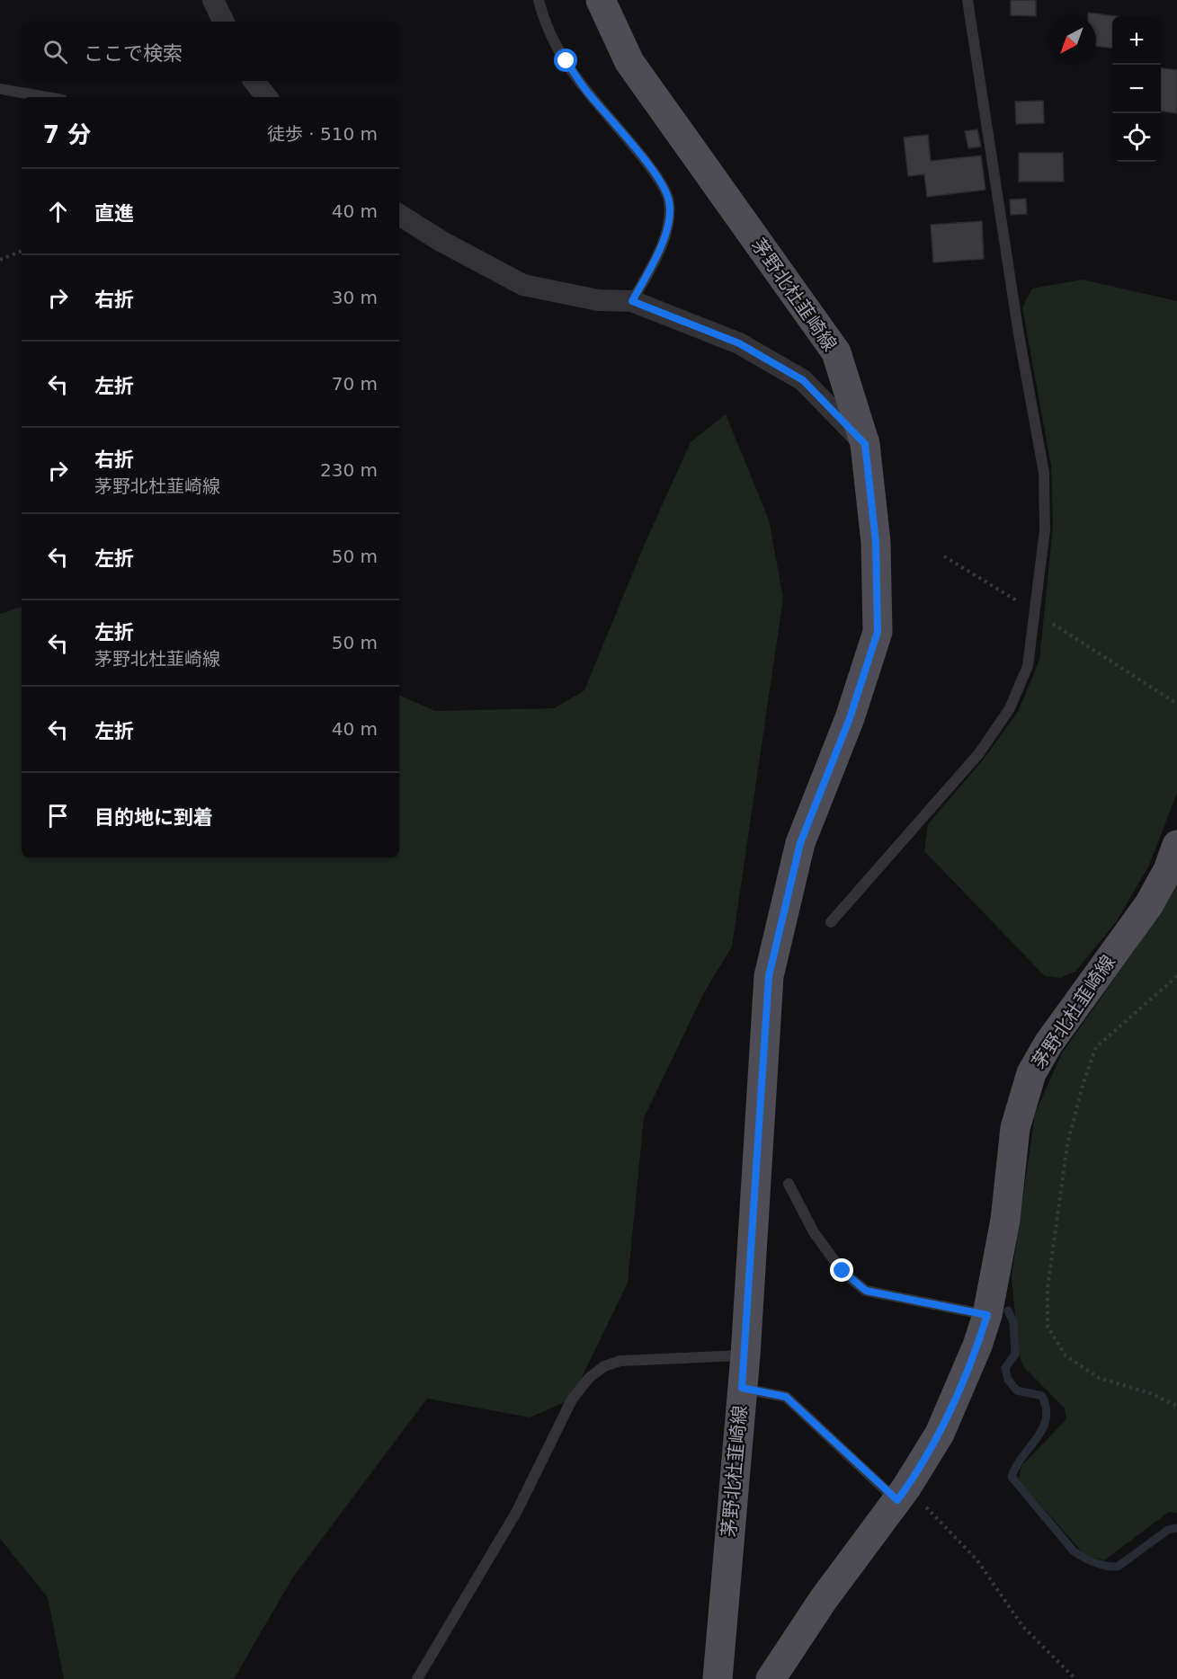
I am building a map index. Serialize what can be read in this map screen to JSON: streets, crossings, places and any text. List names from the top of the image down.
{
  "streets": {
    "main road": ["茅野北杜韮崎線"]
  },
  "north": "bottom left",
  "page": {
    "map_buttons": ["+", "−"],
    "search": "ここで検索",
    "heading": ["7 分", "徒歩 · 510 m"],
    "list": [
      ["直進", "40 m"],
      ["右折", "30 m"],
      ["左折", "70 m"],
      ["右折", "茅野北杜韮崎線", "230 m"],
      ["左折", "50 m"],
      ["左折", "茅野北杜韮崎線", "50 m"],
      ["左折", "40 m"],
      "目的地に到着"
    ]
  }
}
